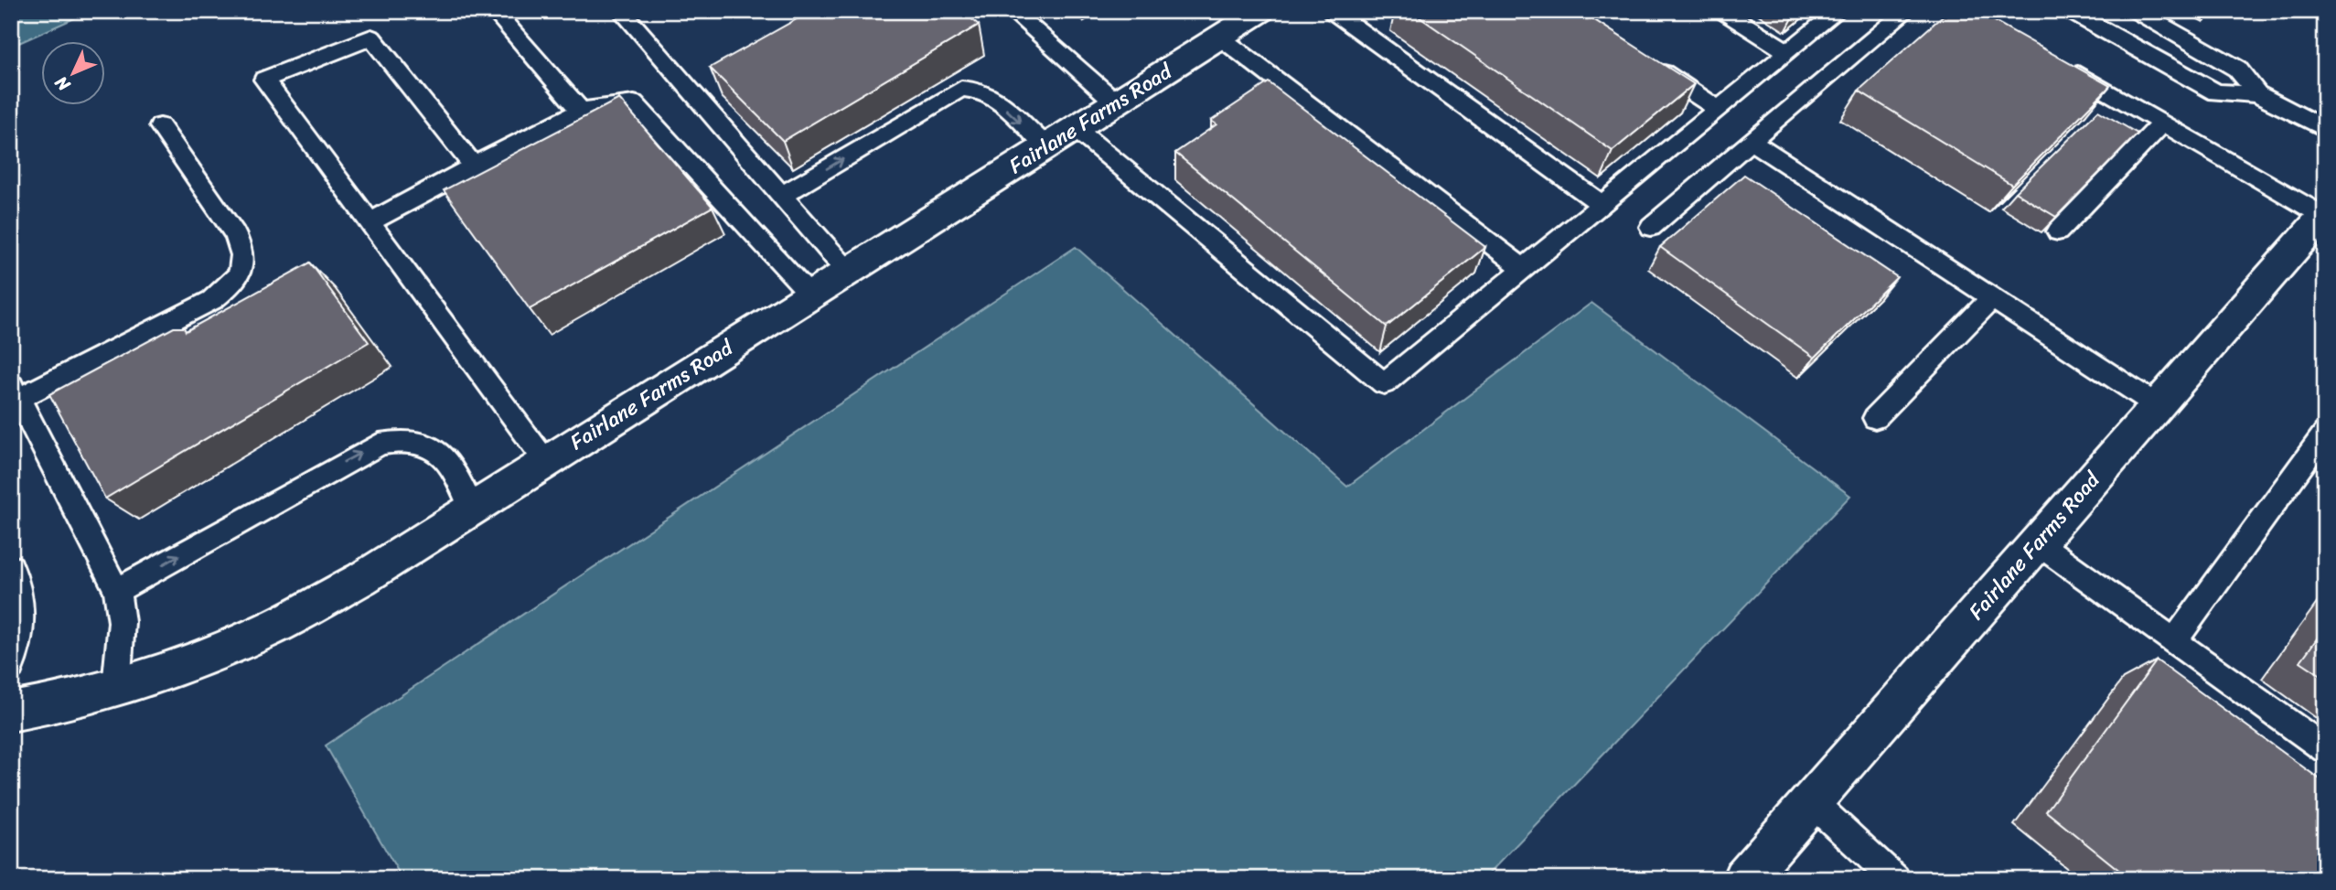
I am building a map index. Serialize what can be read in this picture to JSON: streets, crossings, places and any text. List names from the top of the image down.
{
  "streets": {
    "street": ["Fairlane Farms Road"]
  },
  "north": "bottom left"
}
